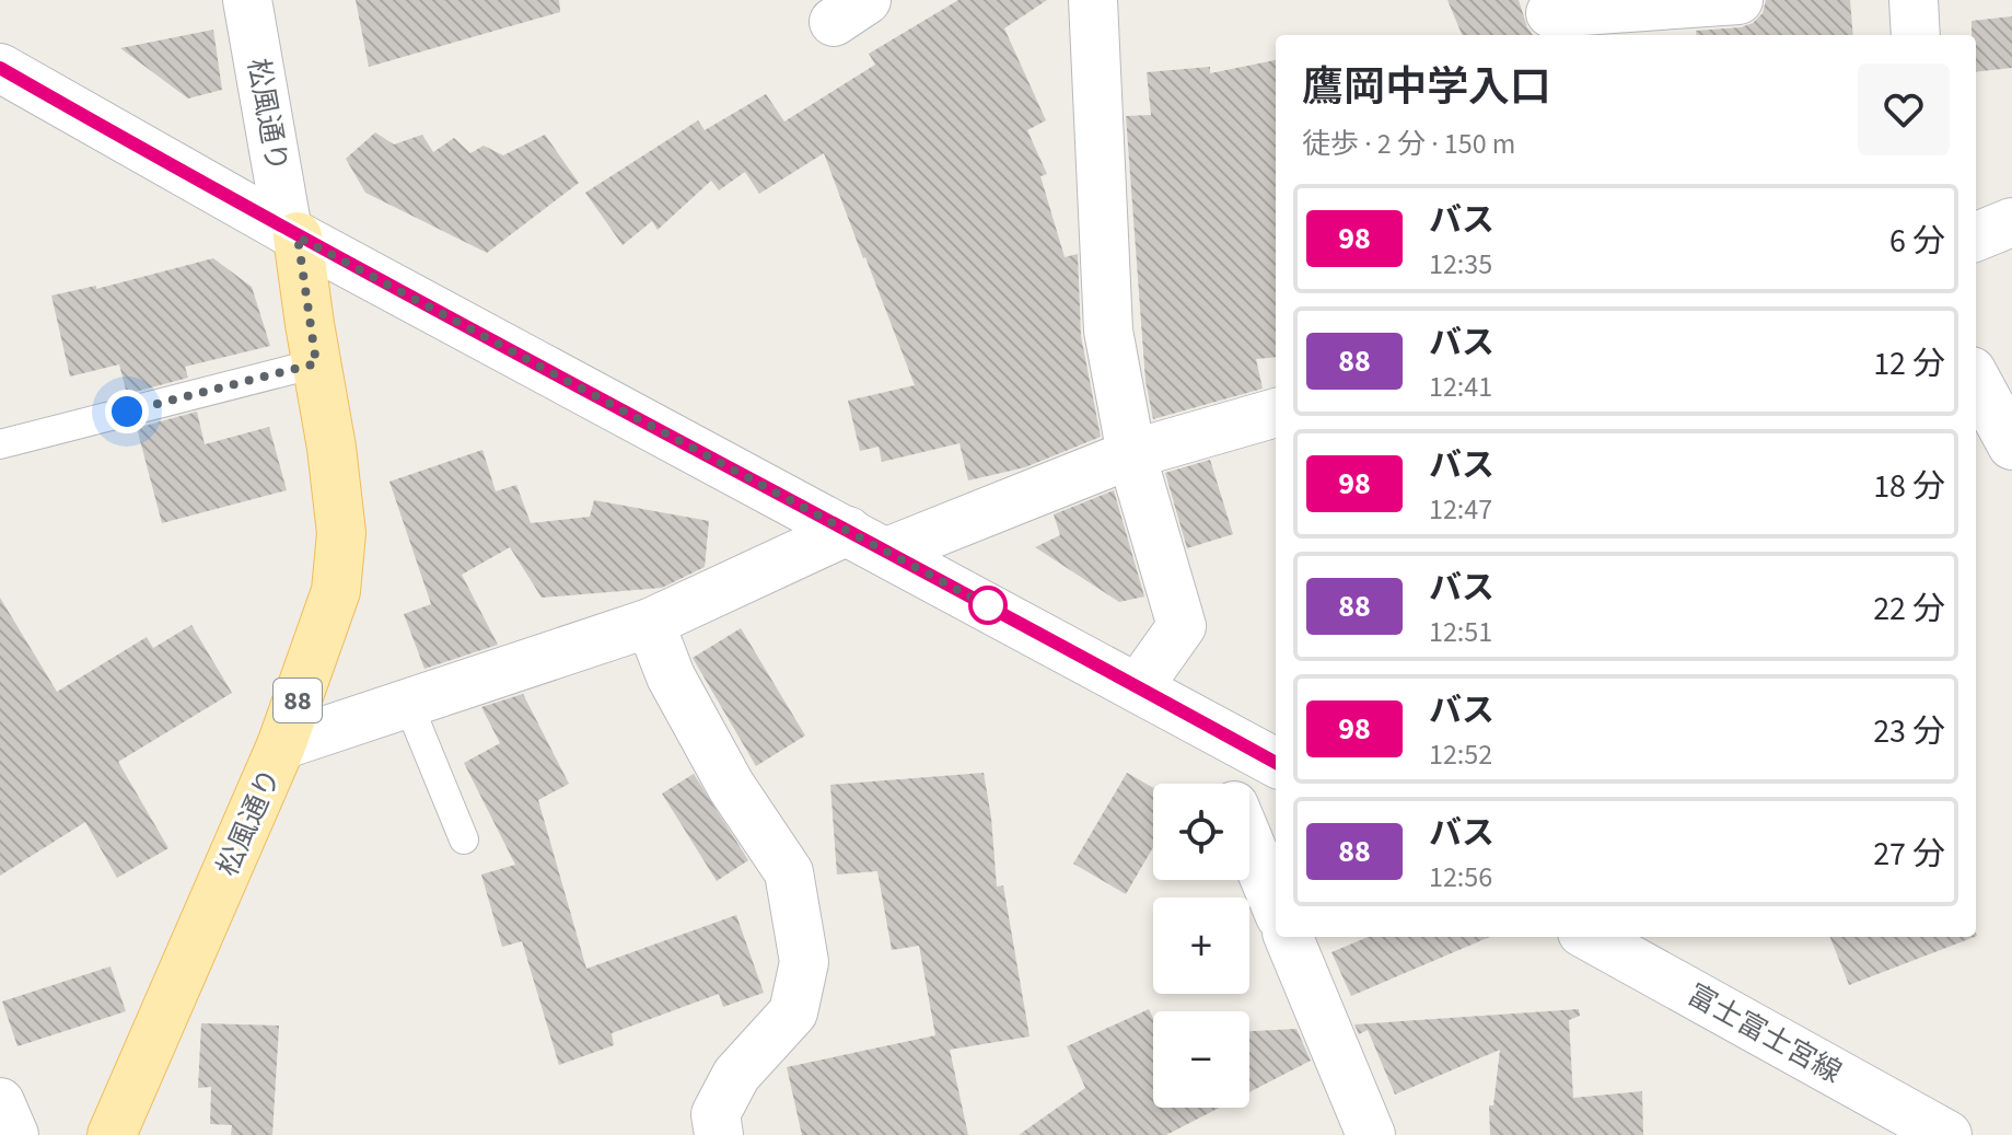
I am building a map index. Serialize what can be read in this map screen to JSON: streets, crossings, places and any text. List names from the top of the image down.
{
  "streets": {
    "main road": ["松風通り", "88"],
    "street": ["富士富士宮線"]
  },
  "lines": ["bus line 98"],
  "page": {
    "heading": ["鷹岡中学入口", "徒歩 · 2 分 · 150 m"],
    "list": [
      {
        "mark": "98",
        "name": "バス",
        "note": "12:35",
        "value": "6 分"
      },
      {
        "mark": "88",
        "name": "バス",
        "note": "12:41",
        "value": "12 分"
      },
      {
        "mark": "98",
        "name": "バス",
        "note": "12:47",
        "value": "18 分"
      },
      {
        "mark": "88",
        "name": "バス",
        "note": "12:51",
        "value": "22 分"
      },
      {
        "mark": "98",
        "name": "バス",
        "note": "12:52",
        "value": "23 分"
      },
      {
        "mark": "88",
        "name": "バス",
        "note": "12:56",
        "value": "27 分"
      }
    ],
    "map_buttons": ["+", "−"]
  }
}
